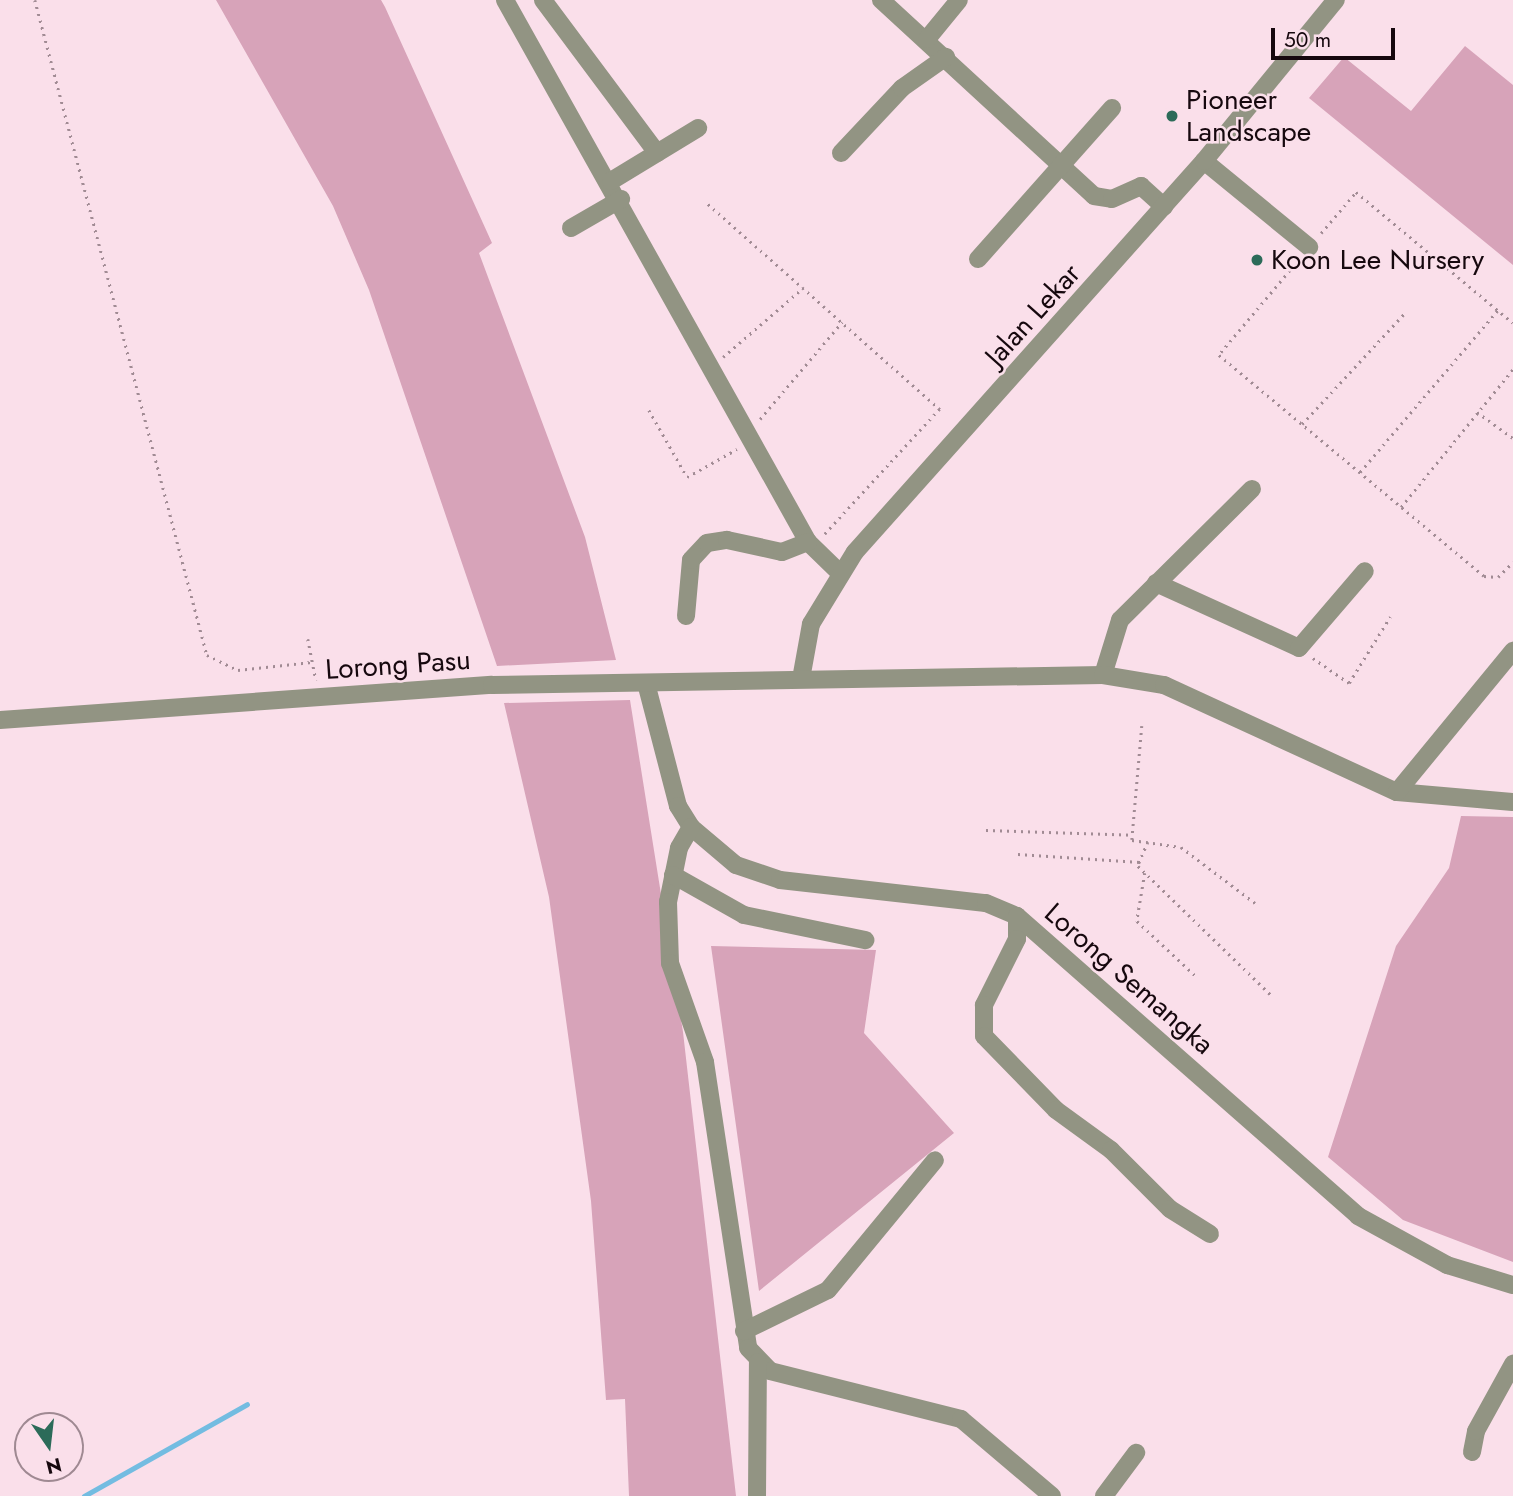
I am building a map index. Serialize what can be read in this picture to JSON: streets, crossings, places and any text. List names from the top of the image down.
{
  "streets": {
    "street": ["Jalan Lekar", "Lorong Pasu", "Lorong Semangka"]
  },
  "crossings": [
    ["Jalan Lekar", "Lorong Pasu"],
    ["Lorong Pasu", "Lorong Semangka"]
  ],
  "places": ["Pioneer Landscape", "Koon Lee Nursery"],
  "scale_bar": "50 m",
  "north": "bottom"
}
